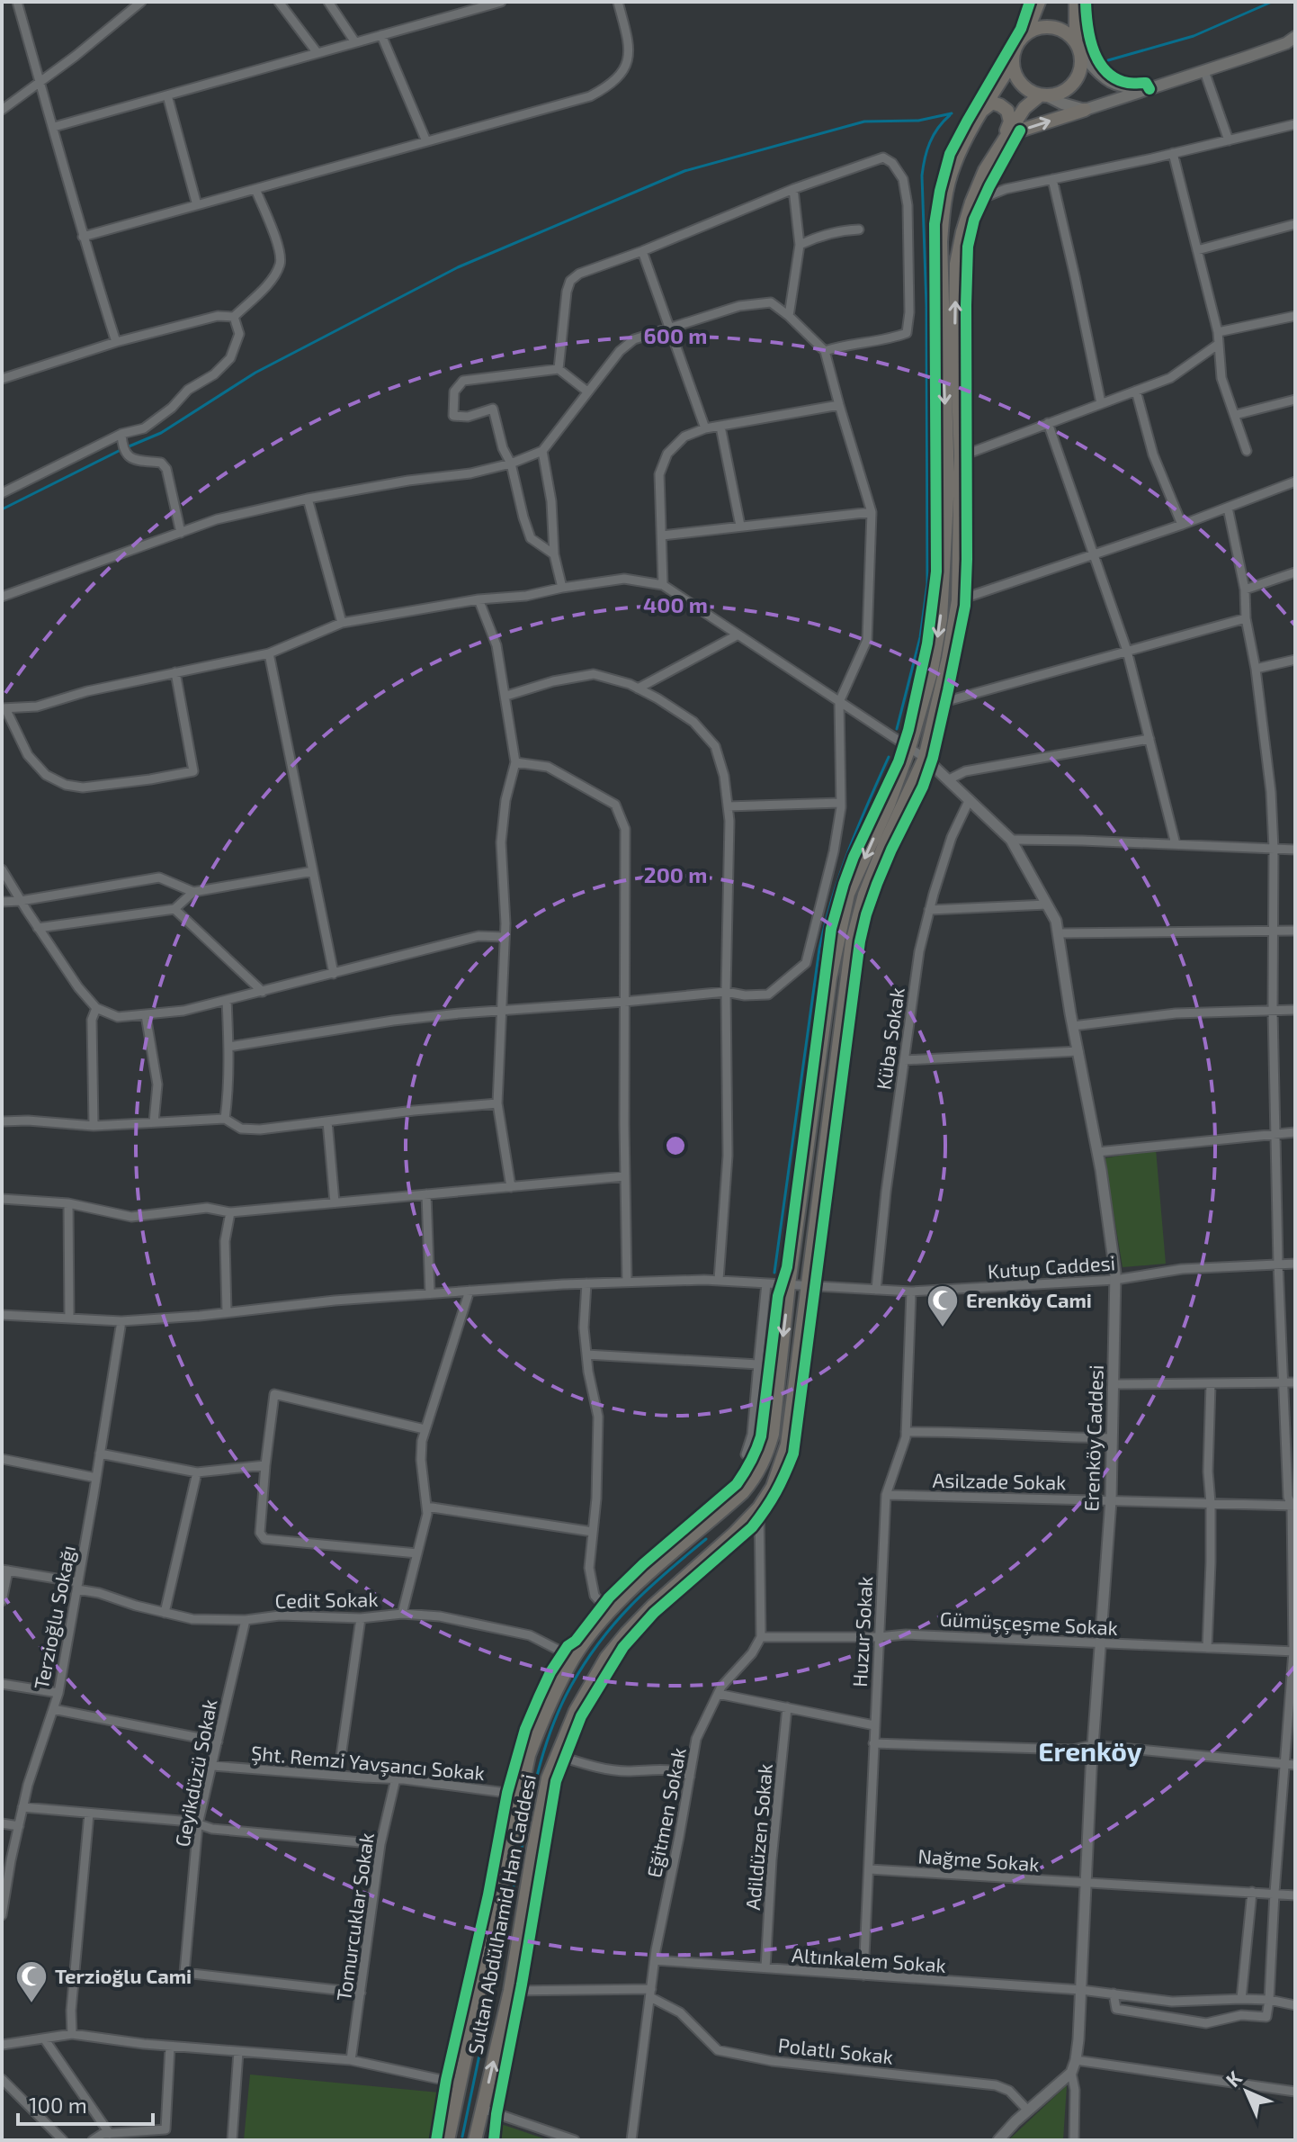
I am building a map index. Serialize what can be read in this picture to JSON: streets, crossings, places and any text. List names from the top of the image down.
{
  "streets": {
    "main road": ["Sultan Abdülhamid Han Caddesi"],
    "street": [
      "Küba Sokak",
      "Kutup Caddesi",
      "Erenköy Caddesi",
      "Asilzade Sokak",
      "Cedit Sokak",
      "Terzioğlu Sokağı",
      "Gümüşçeşme Sokak",
      "Huzur Sokak",
      "Şht. Remzi Yavşancı Sokak",
      "Geyikdüzü Sokak",
      "Eğitmen Sokak",
      "Adildüzen Sokak",
      "Nağme Sokak",
      "Tomurcuklar Sokak",
      "Altınkalem Sokak",
      "Polatlı Sokak"
    ]
  },
  "crossings": [
    ["Küba Sokak", "Kutup Caddesi"],
    ["Küba Sokak", "Erenköy Caddesi"],
    ["Kutup Caddesi", "Erenköy Caddesi"],
    ["Kutup Caddesi", "Terzioğlu Sokağı"],
    ["Kutup Caddesi", "Huzur Sokak"],
    ["Kutup Caddesi", "Sultan Abdülhamid Han Caddesi"],
    ["Erenköy Caddesi", "Asilzade Sokak"],
    ["Erenköy Caddesi", "Gümüşçeşme Sokak"],
    ["Erenköy Caddesi", "Nağme Sokak"],
    ["Erenköy Caddesi", "Sultan Abdülhamid Han Caddesi"],
    ["Erenköy Caddesi", "Altınkalem Sokak"],
    ["Erenköy Caddesi", "Polatlı Sokak"],
    ["Asilzade Sokak", "Huzur Sokak"],
    ["Cedit Sokak", "Terzioğlu Sokağı"],
    ["Cedit Sokak", "Geyikdüzü Sokak"],
    ["Cedit Sokak", "Sultan Abdülhamid Han Caddesi"],
    ["Gümüşçeşme Sokak", "Huzur Sokak"],
    ["Gümüşçeşme Sokak", "Eğitmen Sokak"],
    ["Huzur Sokak", "Nağme Sokak"],
    ["Huzur Sokak", "Altınkalem Sokak"],
    ["Şht. Remzi Yavşancı Sokak", "Geyikdüzü Sokak"],
    ["Şht. Remzi Yavşancı Sokak", "Sultan Abdülhamid Han Caddesi"],
    ["Şht. Remzi Yavşancı Sokak", "Tomurcuklar Sokak"],
    ["Geyikdüzü Sokak", "Tomurcuklar Sokak"],
    ["Eğitmen Sokak", "Altınkalem Sokak"],
    ["Eğitmen Sokak", "Polatlı Sokak"],
    ["Adildüzen Sokak", "Altınkalem Sokak"]
  ],
  "districts": ["Erenköy"],
  "places": {
    "mosque": ["Erenköy Cami", "Terzioğlu Cami"]
  },
  "scale_bar": "100 m",
  "north": "top left",
  "rings": ["600 m", "400 m", "200 m"]
}
